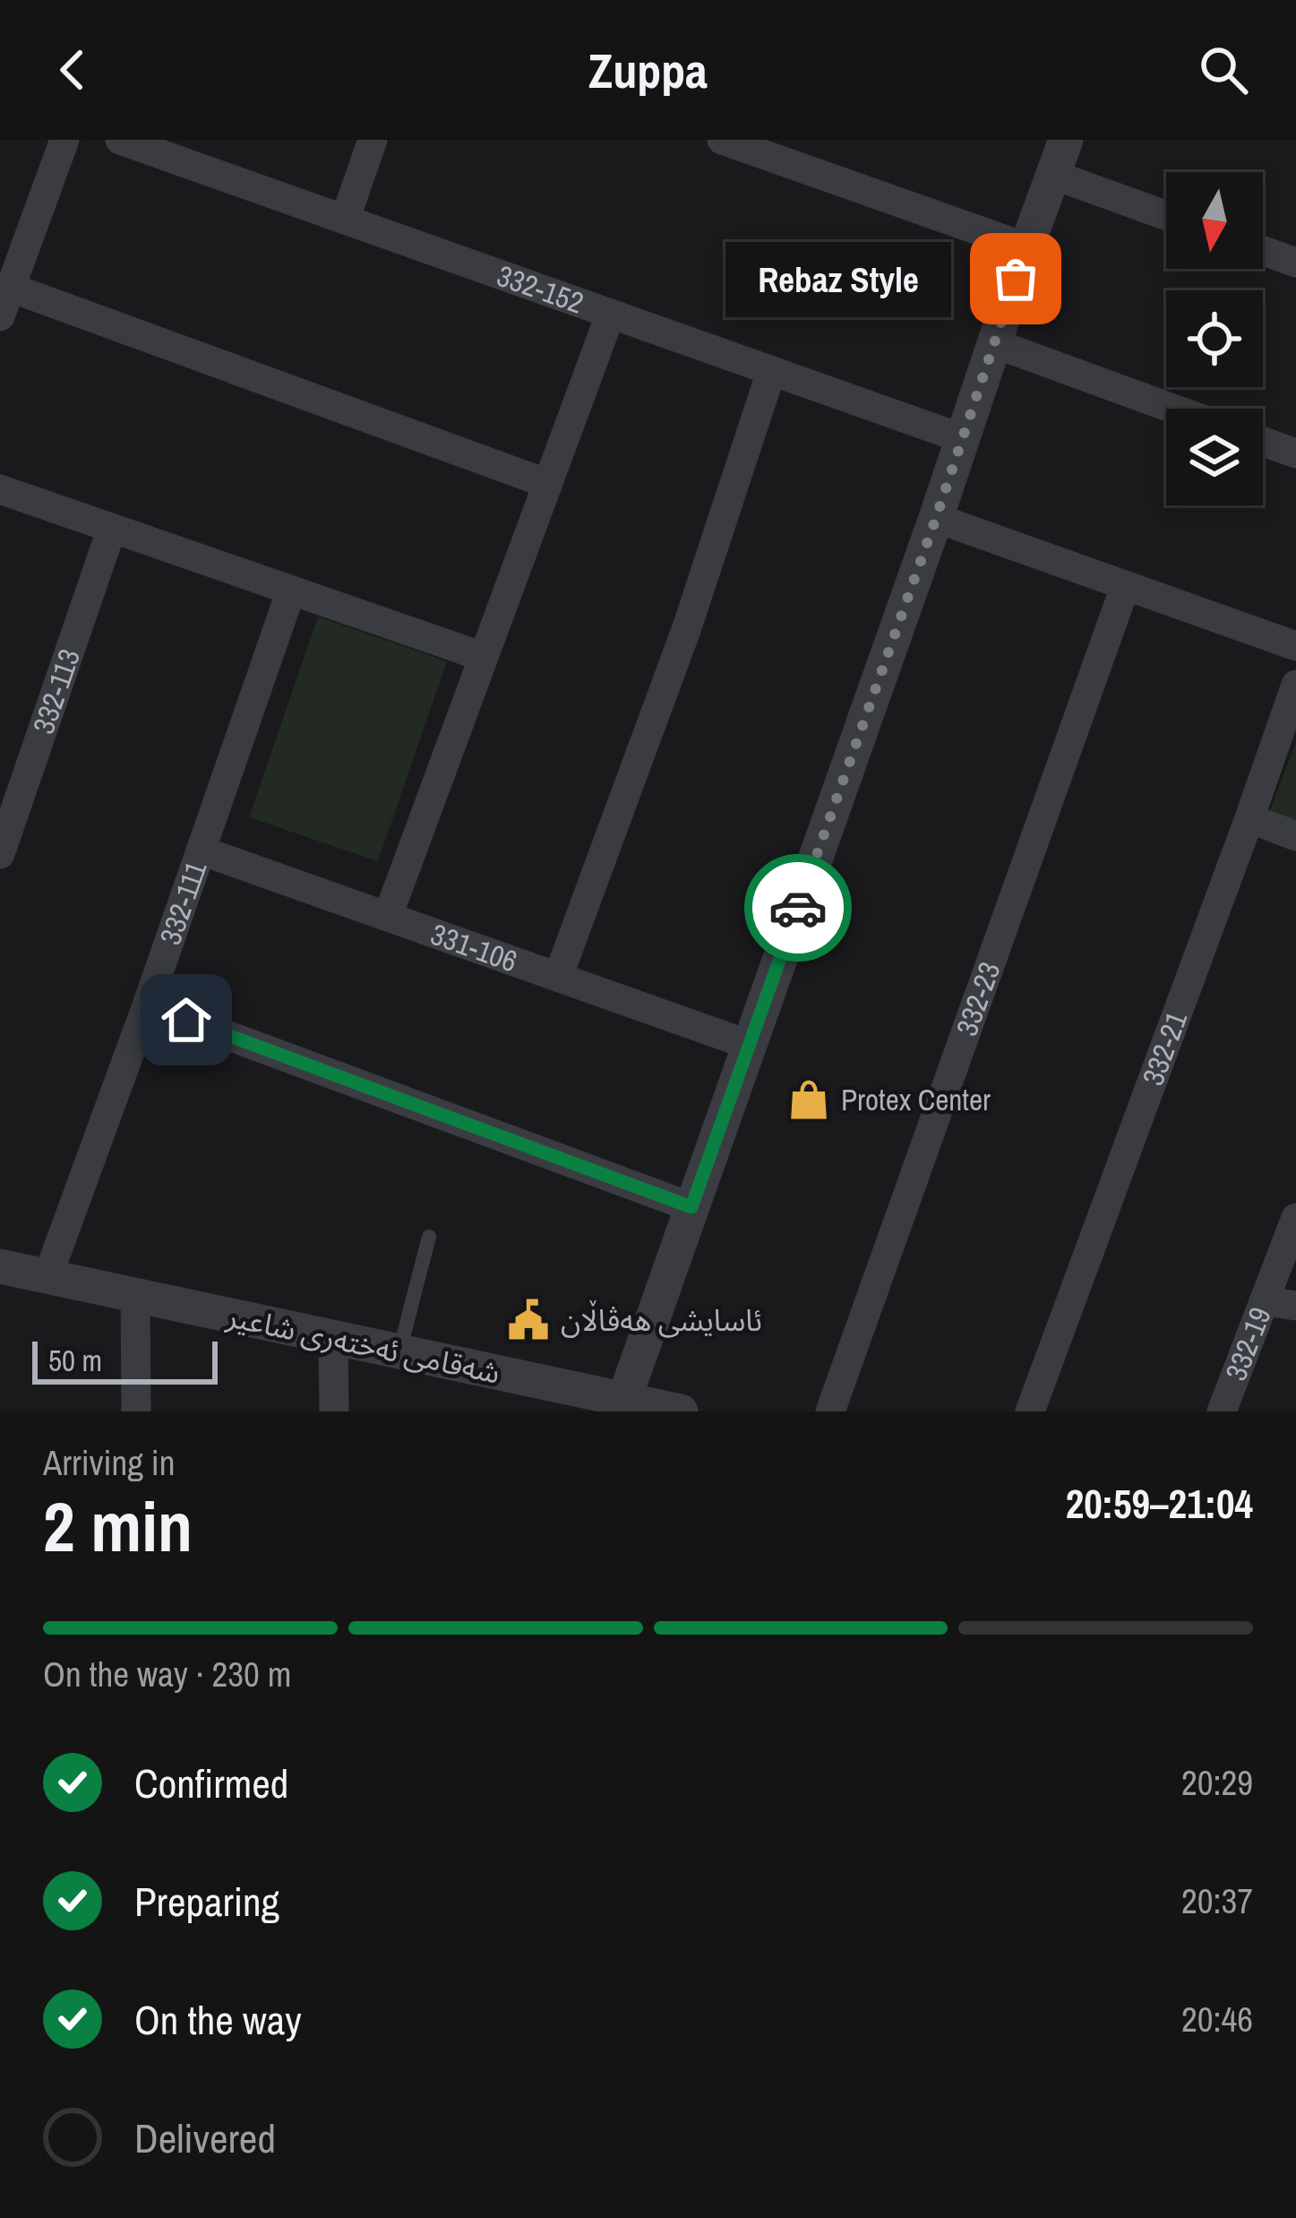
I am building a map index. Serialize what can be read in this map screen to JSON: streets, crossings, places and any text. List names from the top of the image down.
{
  "streets": {
    "street": [
      "332-152",
      "332-113",
      "332-111",
      "331-106",
      "332-23",
      "332-21",
      "شەقامی ئەختەری شاعیر",
      "332-19"
    ]
  },
  "crossings": [
    ["332-111", "331-106"],
    ["332-111", "شەقامی ئەختەری شاعیر"]
  ],
  "places": {
    "other": ["Rebaz Style"],
    "shop": ["Protex Center"],
    "public building": ["ئاسایشی هەڤاڵان"]
  },
  "scale_bar": "50 m",
  "north": "bottom",
  "page": {
    "header": "Zuppa",
    "bubble": "Rebaz Style",
    "scale": "50 m",
    "heading": ["2 min", "Arriving in", "20:59–21:04"],
    "bar": "On the way · 230 m",
    "list": [
      ["Confirmed", "20:29"],
      ["Preparing", "20:37"],
      ["On the way", "20:46"],
      "Delivered"
    ]
  }
}
